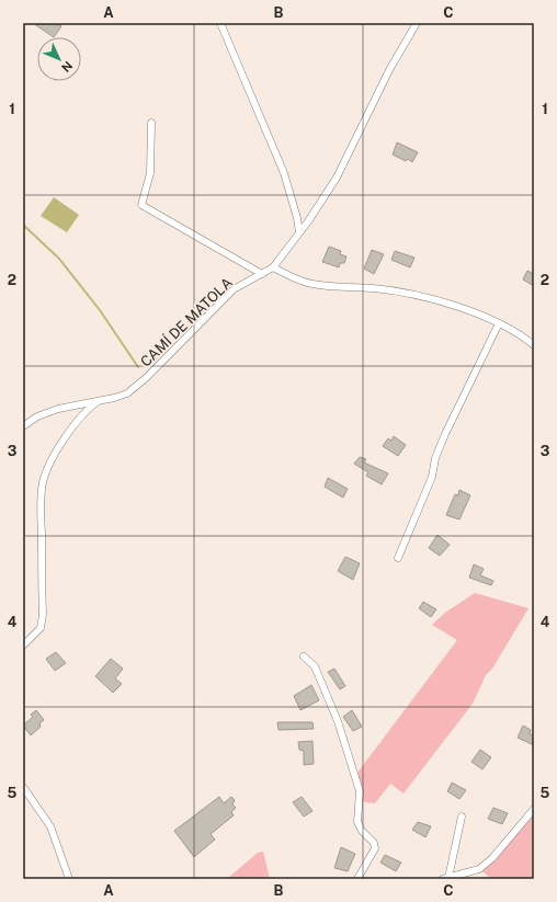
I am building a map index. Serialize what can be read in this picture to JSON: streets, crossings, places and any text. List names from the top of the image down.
{
  "streets": {
    "street": ["CAMÍ DE MATOLA"]
  },
  "north": "bottom right",
  "grid": {
    "columns": ["A", "B", "C"],
    "rows": [
      "1",
      "2",
      "3",
      "4",
      "5"
    ]
  }
}
